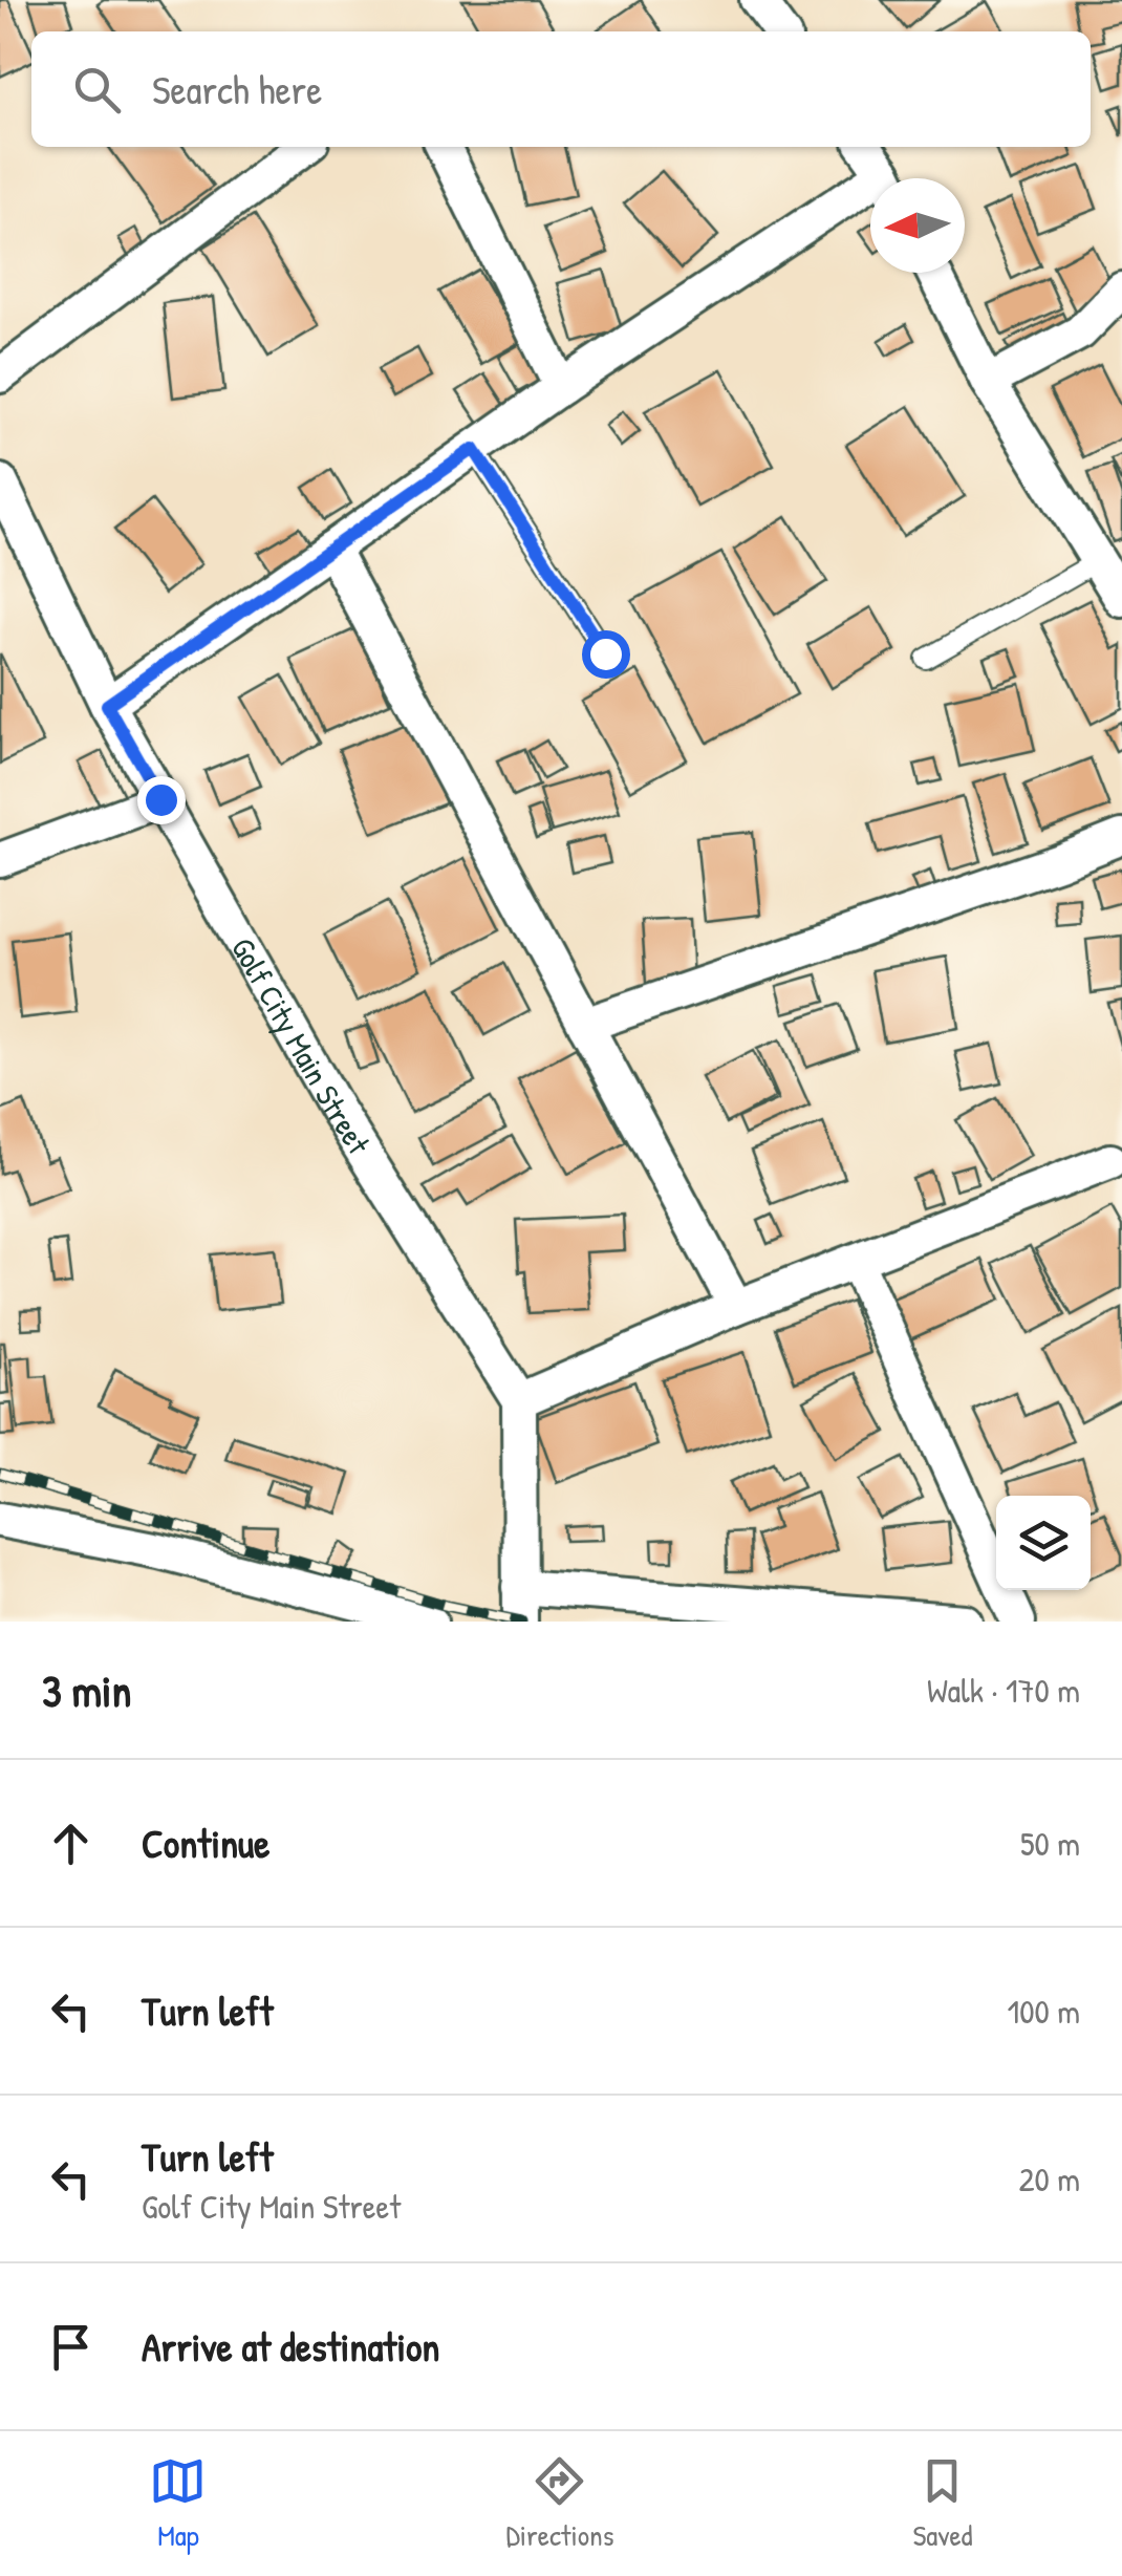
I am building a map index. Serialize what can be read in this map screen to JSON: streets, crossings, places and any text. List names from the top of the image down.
{
  "streets": {
    "street": ["Golf City Main Street"]
  },
  "north": "left",
  "page": {
    "search": "Search here",
    "heading": ["3 min", "Walk · 170 m"],
    "list": [
      ["Continue", "50 m"],
      ["Turn left", "100 m"],
      ["Turn left", "Golf City Main Street", "20 m"],
      "Arrive at destination"
    ],
    "nav": ["Map", "Directions", "Saved"]
  }
}
